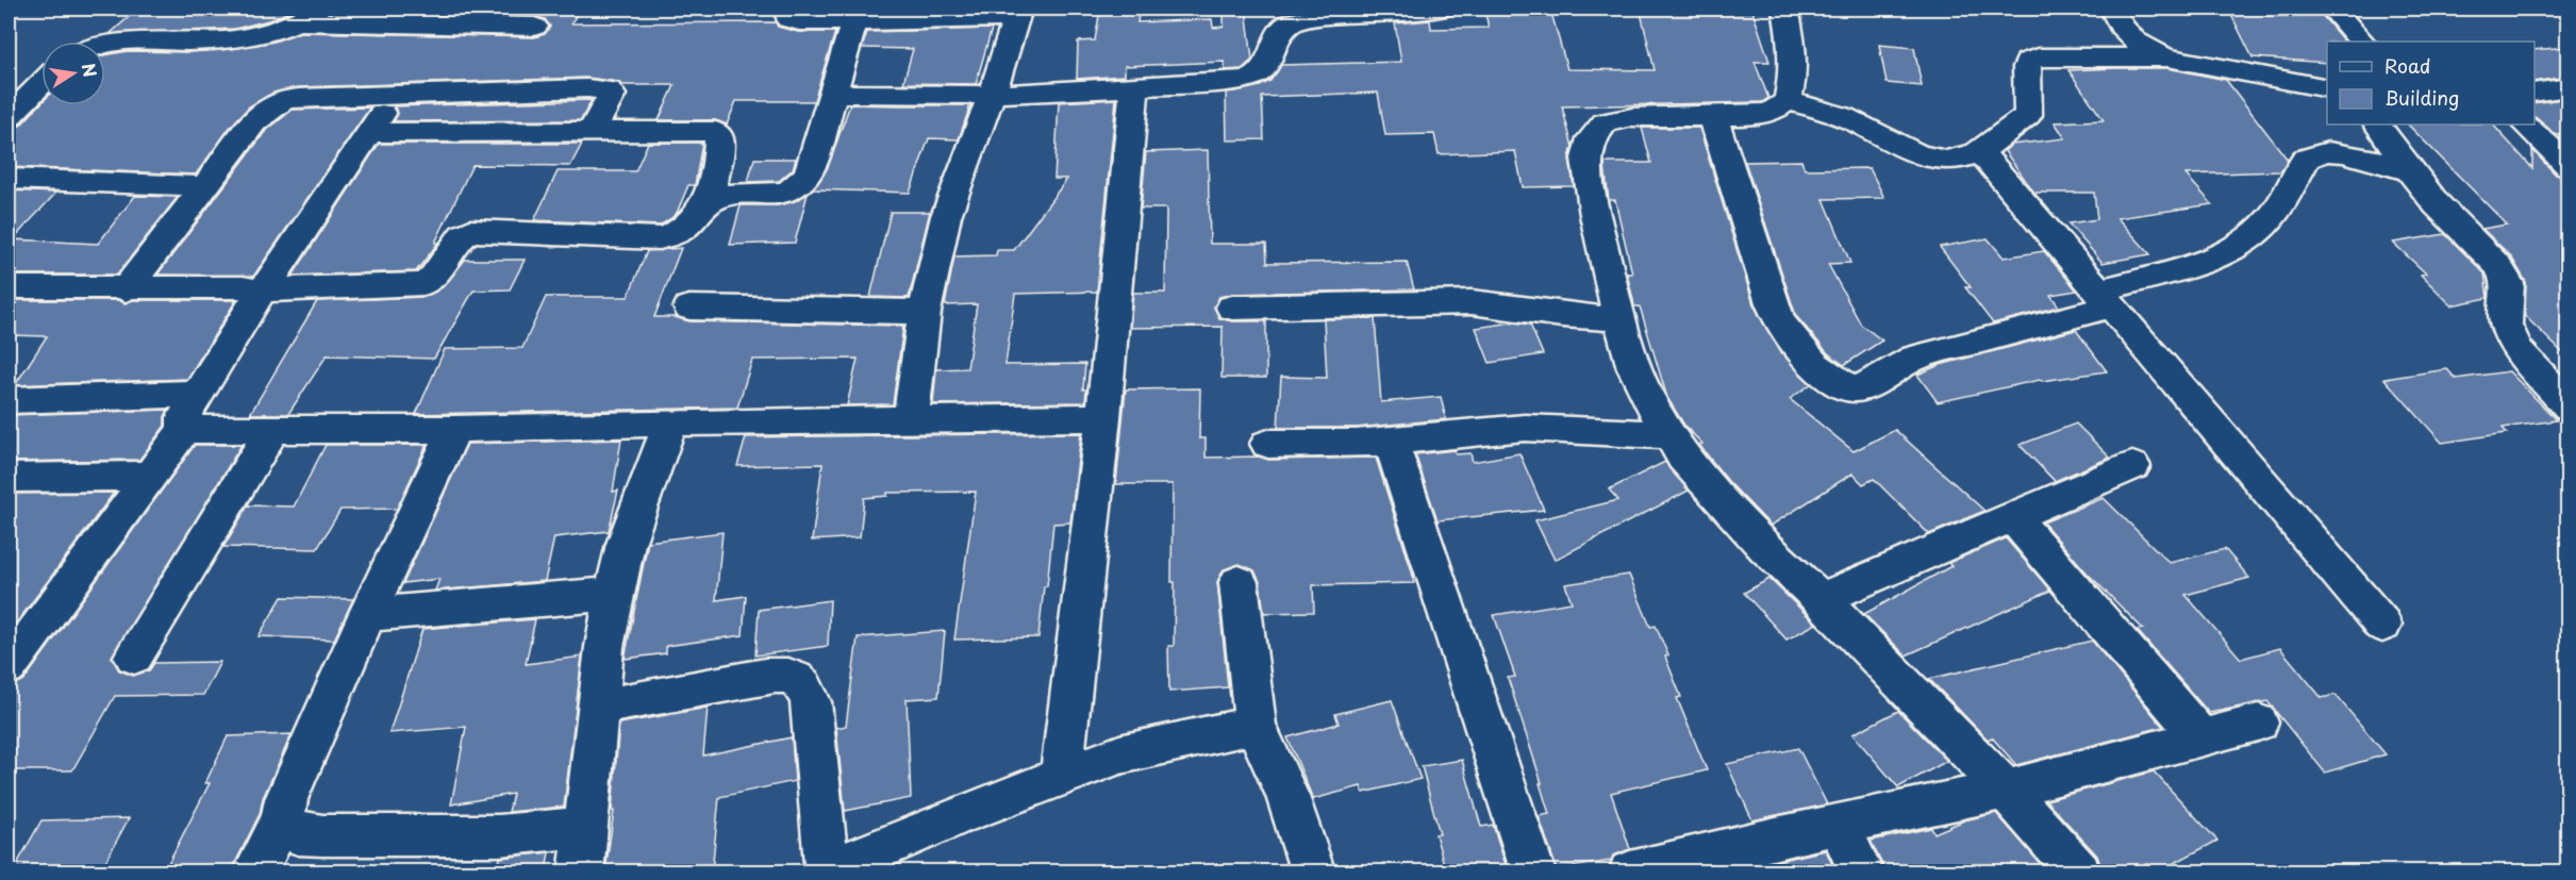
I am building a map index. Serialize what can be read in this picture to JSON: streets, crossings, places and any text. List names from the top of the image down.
{
  "legend": ["Road", "Building"],
  "north": "right"
}
